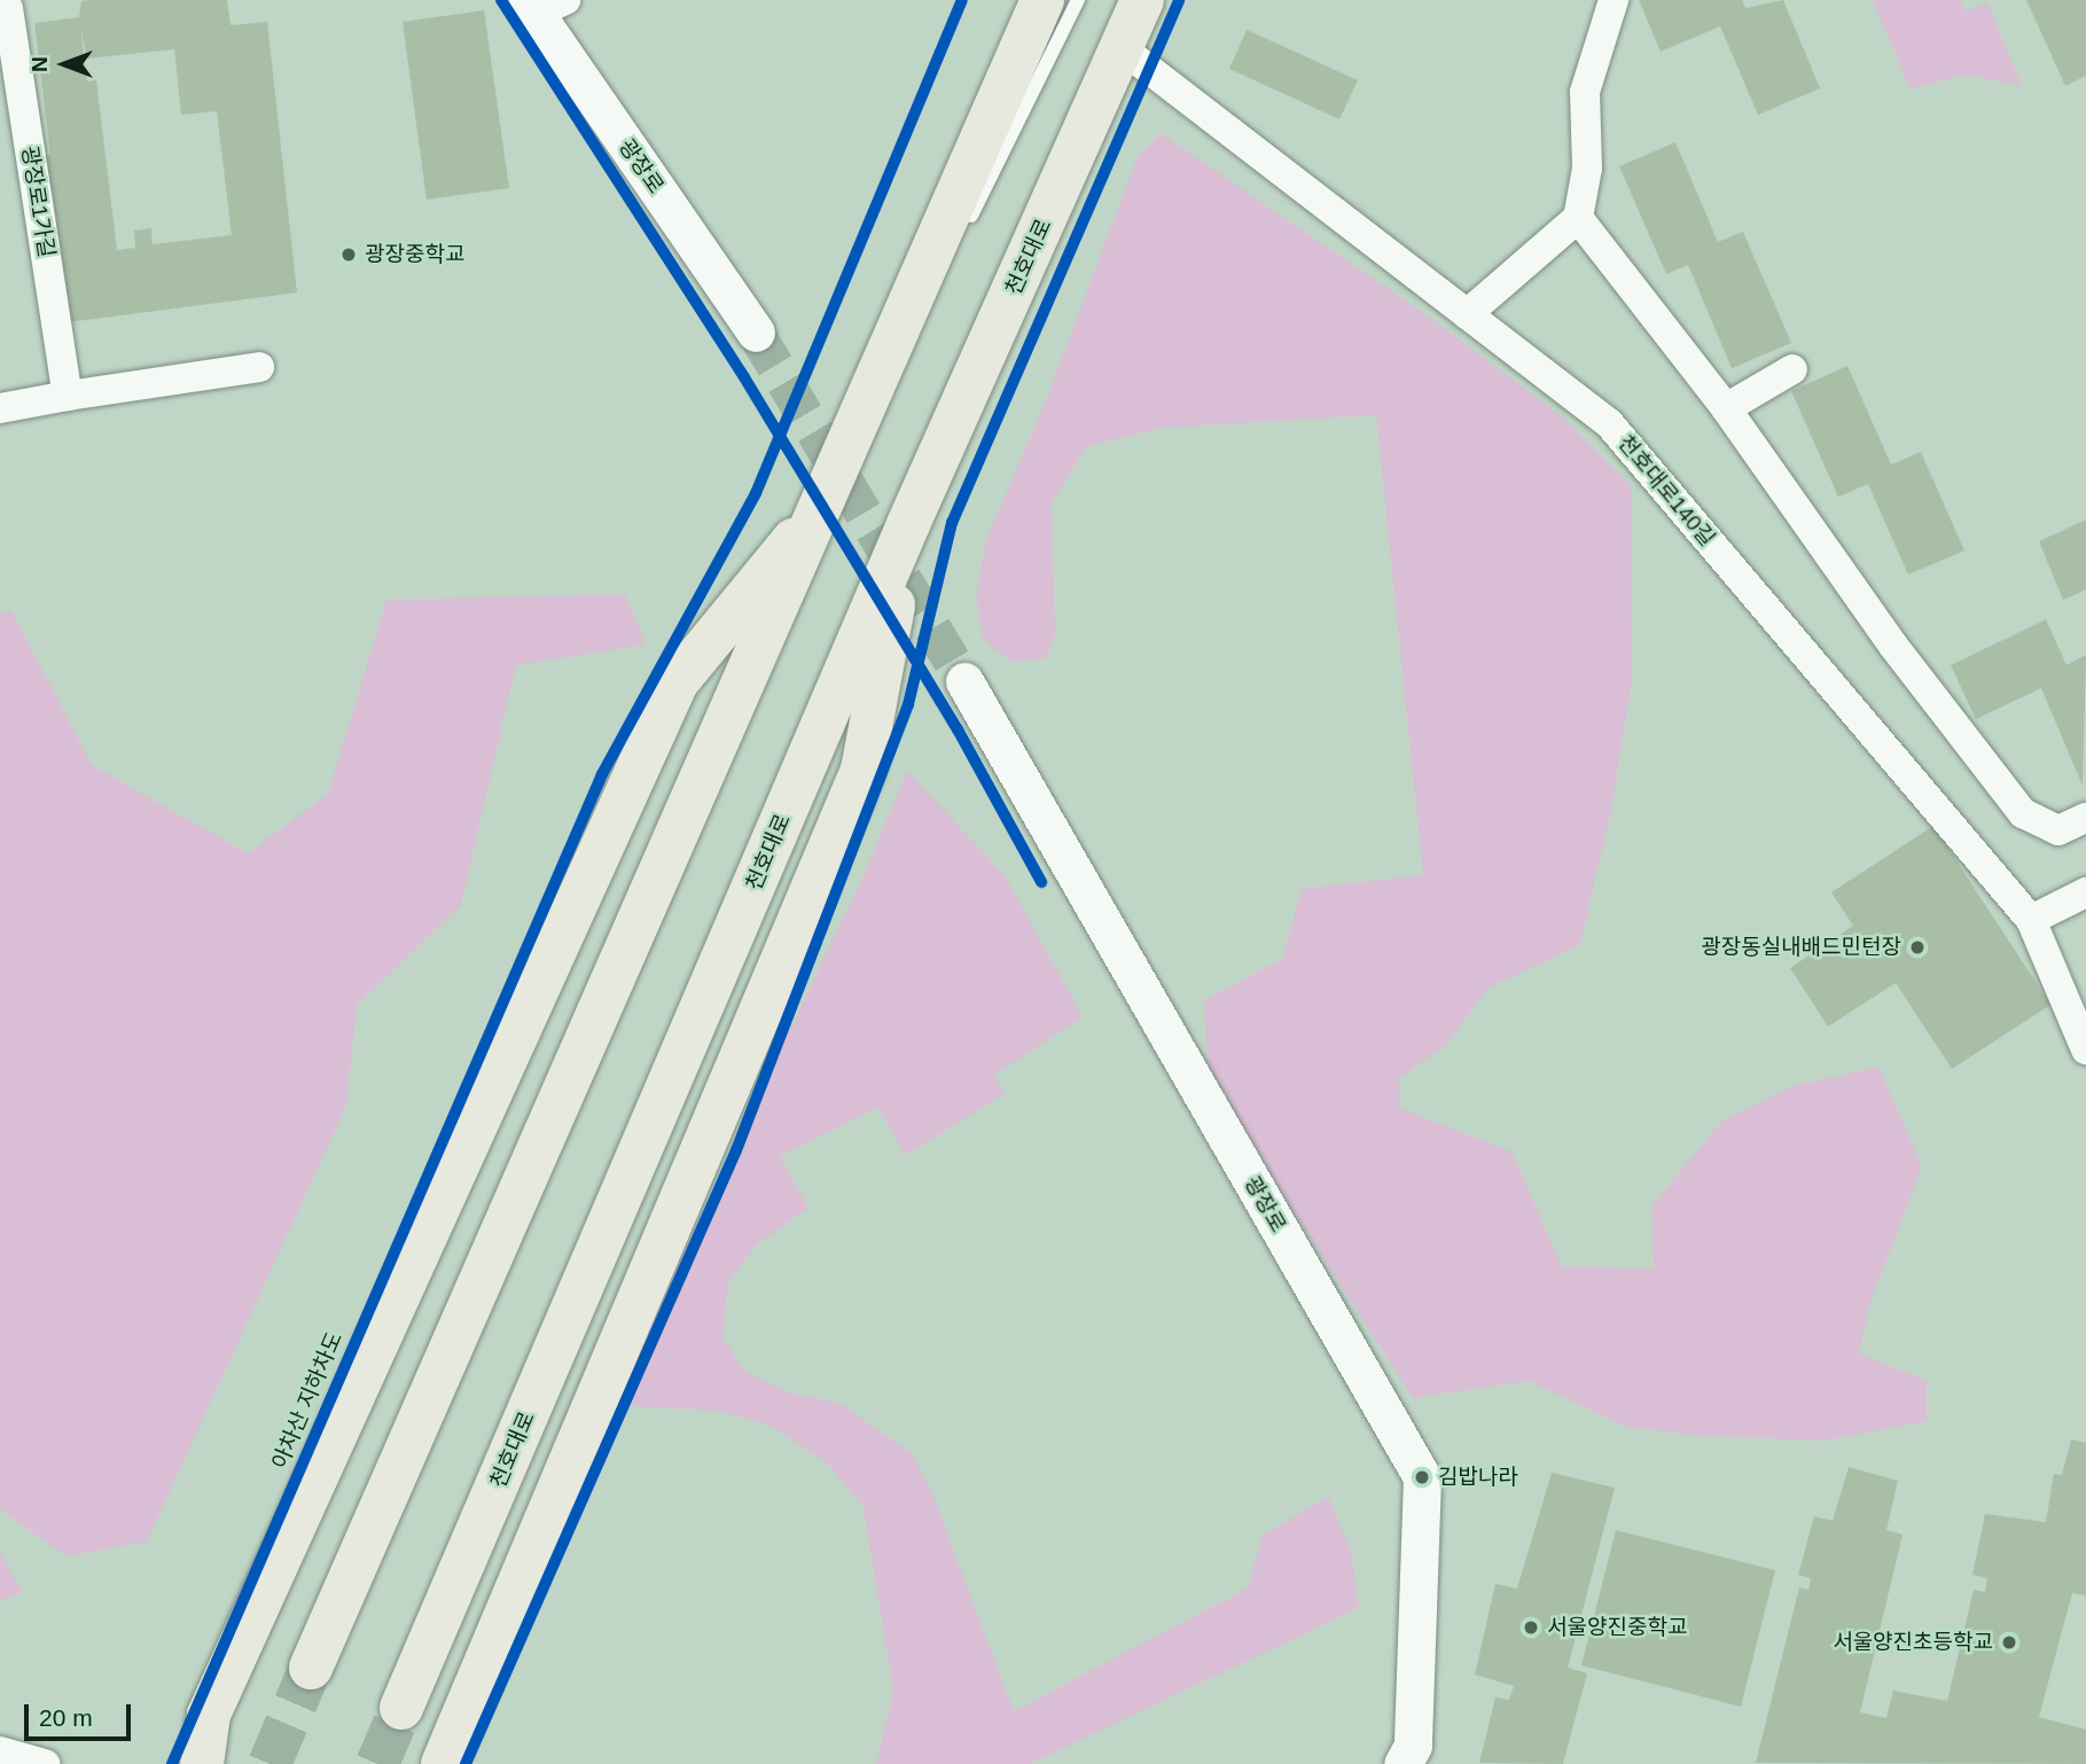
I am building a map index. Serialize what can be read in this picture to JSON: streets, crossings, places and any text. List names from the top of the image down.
{
  "streets": {
    "main road": ["천호대로"],
    "street": ["광장로", "광장로1가길", "천호대로140길"],
    "cycle path": ["아차산 지하차도"]
  },
  "crossings": [
    ["천호대로", "천호대로140길"]
  ],
  "places": [
    "광장중학교",
    "광장동실내배드민턴장",
    "김밥나라",
    "서울양진중학교",
    "서울양진초등학교"
  ],
  "scale_bar": "20 m",
  "north": "left"
}
